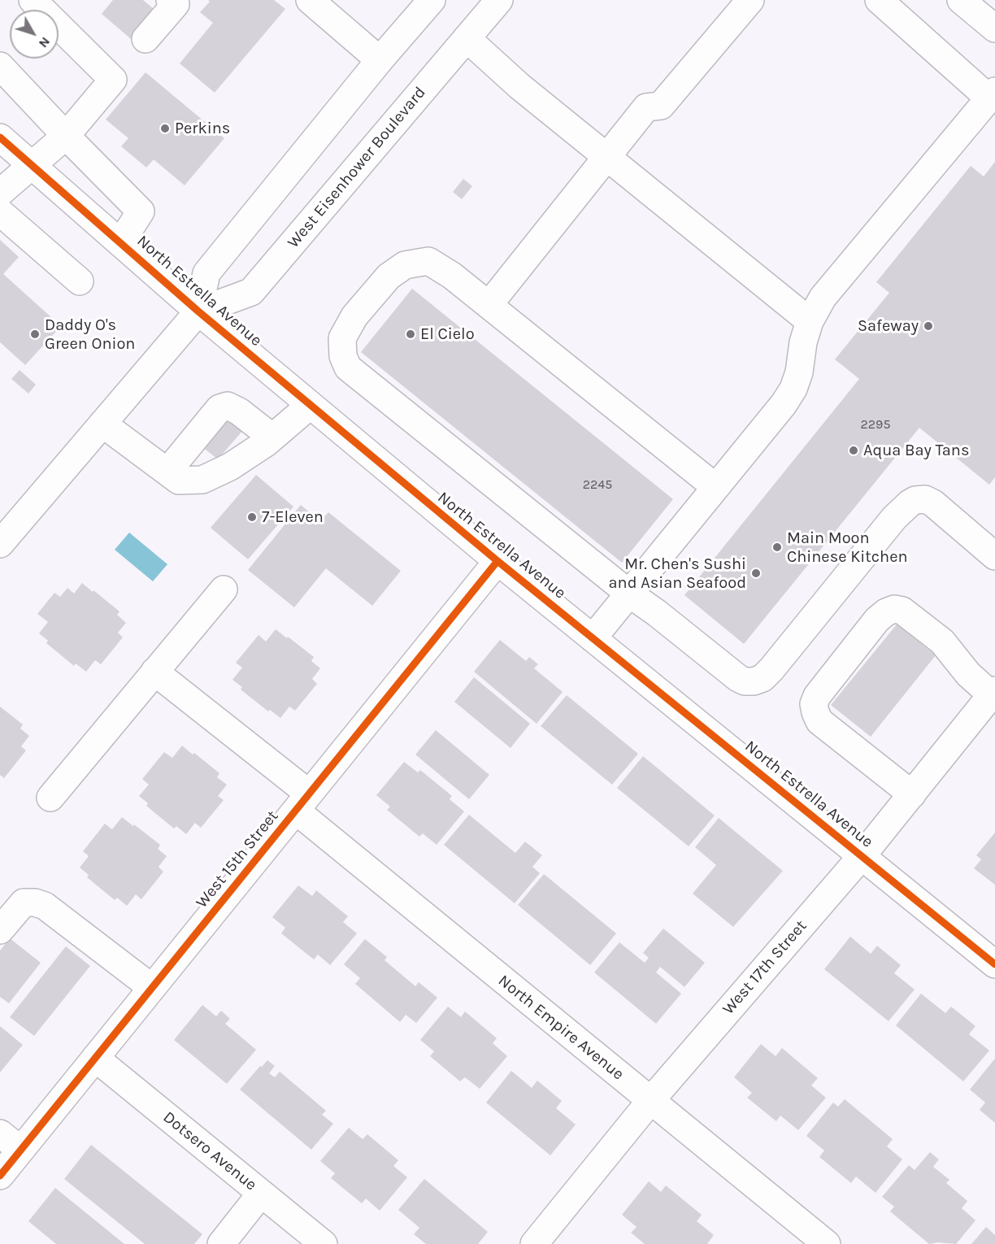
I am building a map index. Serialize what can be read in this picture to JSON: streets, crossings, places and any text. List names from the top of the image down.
{
  "streets": {
    "main road": [
      "West Eisenhower Boulevard",
      "North Estrella Avenue",
      "West 15th Street",
      "West 17th Street",
      "North Empire Avenue",
      "Dotsero Avenue"
    ]
  },
  "crossings": [
    ["West Eisenhower Boulevard", "North Estrella Avenue"],
    ["North Estrella Avenue", "West 15th Street"],
    ["North Estrella Avenue", "West 17th Street"],
    ["West 15th Street", "North Empire Avenue"],
    ["West 15th Street", "Dotsero Avenue"],
    ["West 17th Street", "North Empire Avenue"]
  ],
  "places": [
    "Perkins",
    "Safeway",
    "Daddy O's Green Onion",
    "El Cielo",
    "Aqua Bay Tans",
    "7-Eleven",
    "Main Moon Chinese Kitchen",
    "Mr. Chen's Sushi and Asian Seafood"
  ],
  "house_numbers": ["2295", "2245"],
  "north": "bottom right"
}
